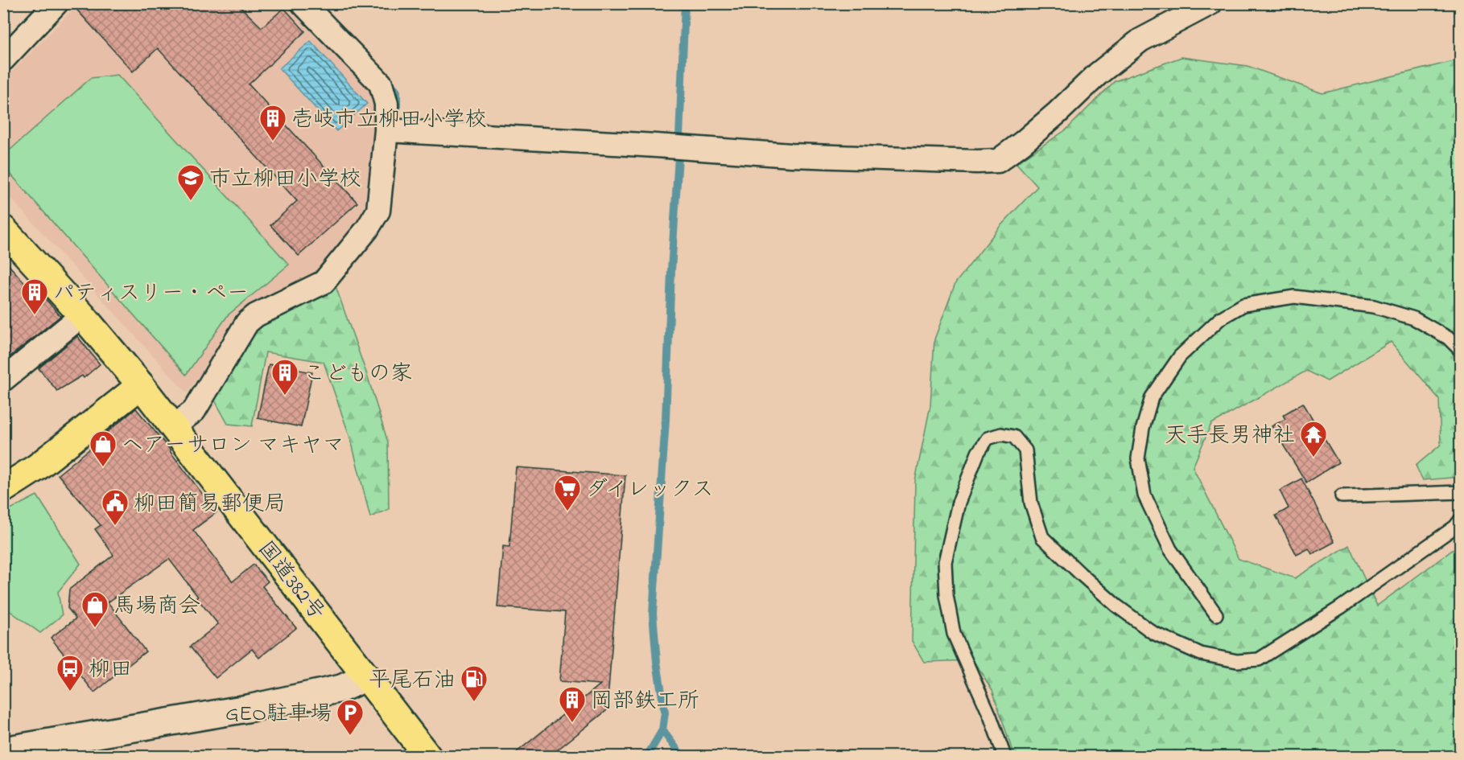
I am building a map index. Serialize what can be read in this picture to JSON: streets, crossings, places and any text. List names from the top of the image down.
{
  "streets": {
    "main road": ["国道382号"]
  },
  "places": {
    "building": [
      "壱岐市立柳田小学校",
      "パティスリー・ペー",
      "こどもの家",
      "岡部鉄工所"
    ],
    "school or university": ["市立柳田小学校"],
    "temple": ["天手長男神社"],
    "shop": ["ヘアーサロン マキヤマ", "馬場商会"],
    "supermarket": ["ダイレックス"],
    "public building": ["柳田簡易郵便局"],
    "bus stop": ["柳田"],
    "fuel station": ["平尾石油"],
    "parking": ["GEO駐車場"]
  }
}
